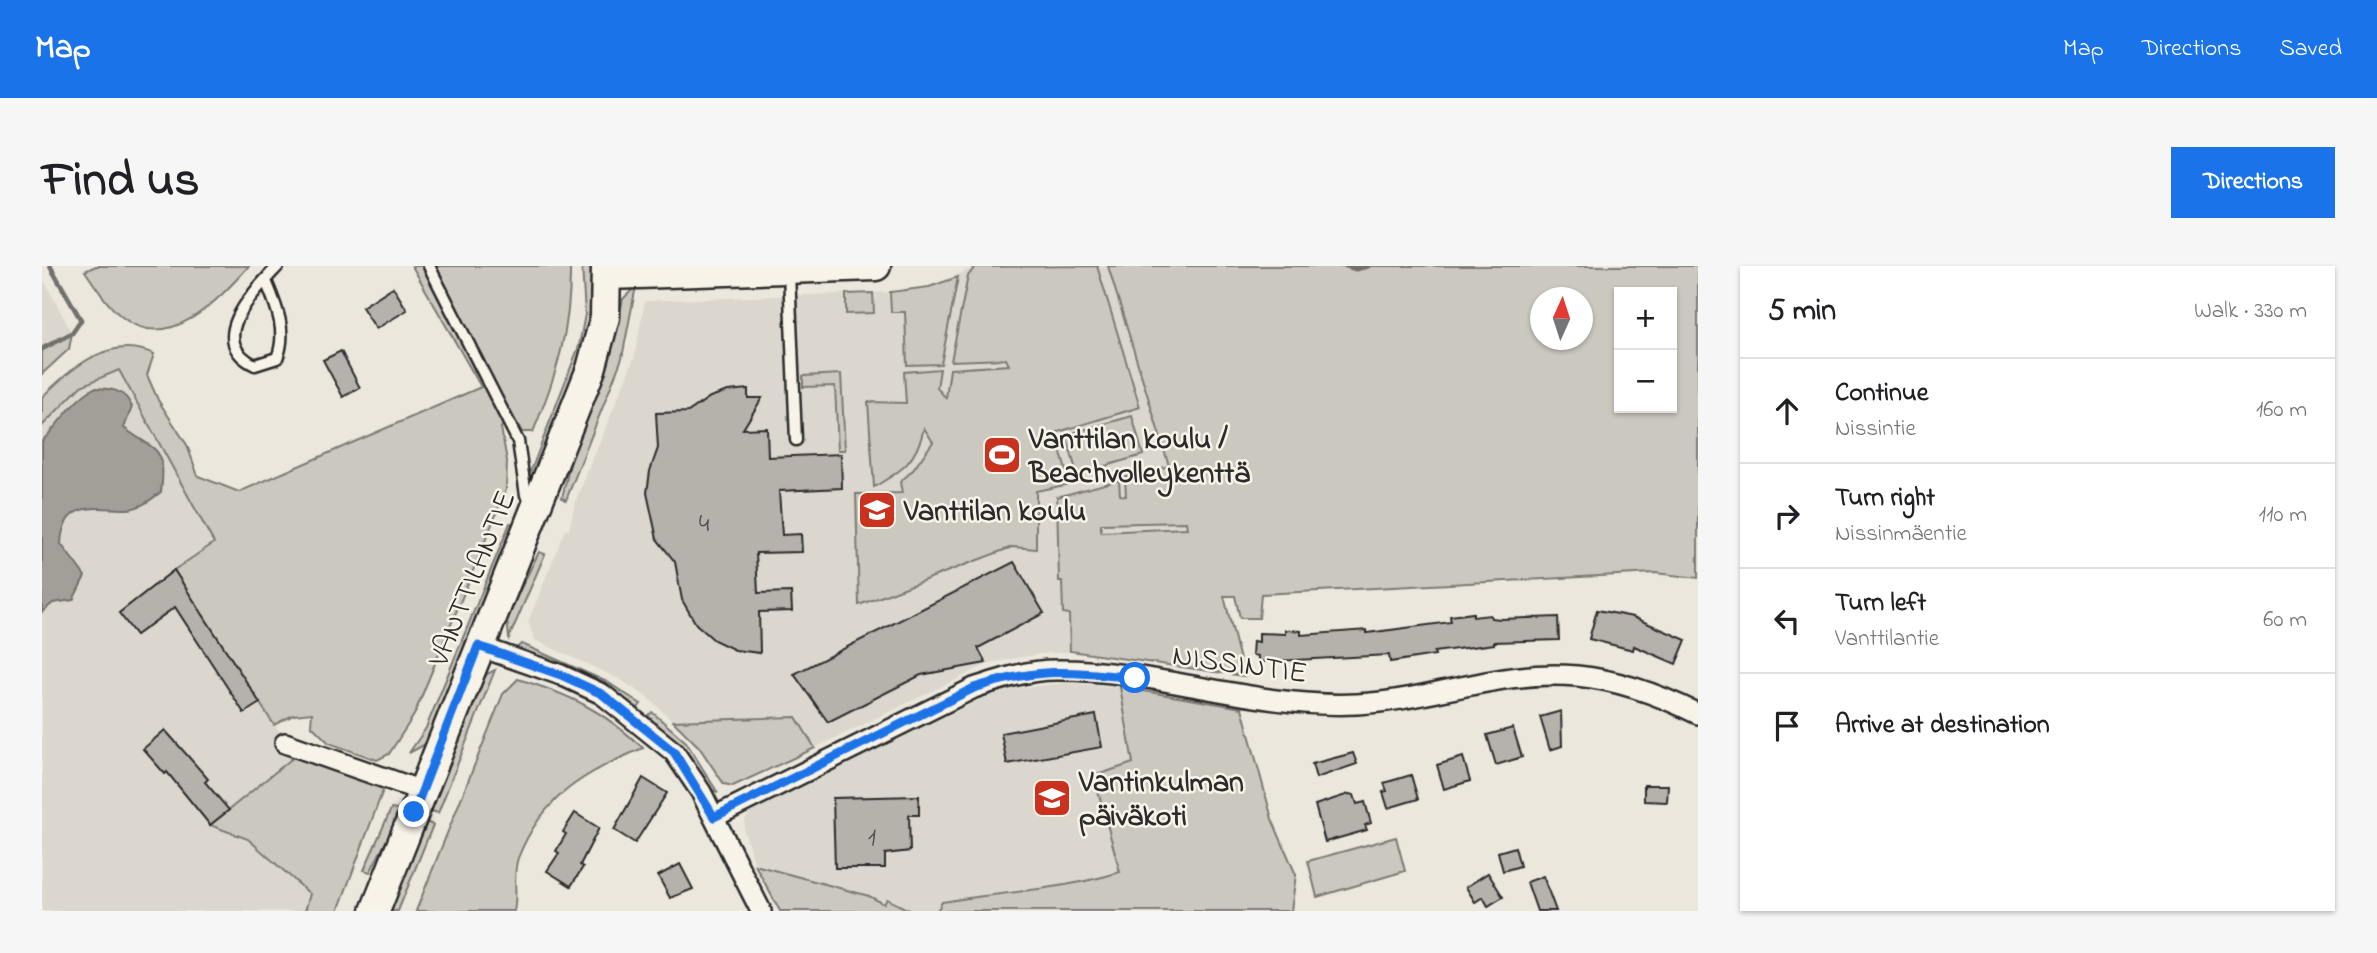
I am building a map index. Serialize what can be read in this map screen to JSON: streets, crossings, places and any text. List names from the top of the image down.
{
  "streets": {
    "street": ["VANTTILANTIE", "NISSINTIE"]
  },
  "places": {
    "sports": ["Vanttilan koulu / Beachvolleykenttä"],
    "school or university": ["Vanttilan koulu", "Vantinkulman päiväkoti"]
  },
  "house_numbers": ["4", "1"],
  "north": "top",
  "page": {
    "header": "Map",
    "nav": ["Map", "Directions", "Saved"],
    "title": "Find us",
    "buttons": "Directions",
    "heading": ["5 min", "Walk · 330 m"],
    "map_buttons": ["+", "−"],
    "list": [
      ["Continue", "Nissintie", "160 m"],
      ["Turn right", "Nissinmäentie", "110 m"],
      ["Turn left", "Vanttilantie", "60 m"],
      "Arrive at destination"
    ]
  }
}
